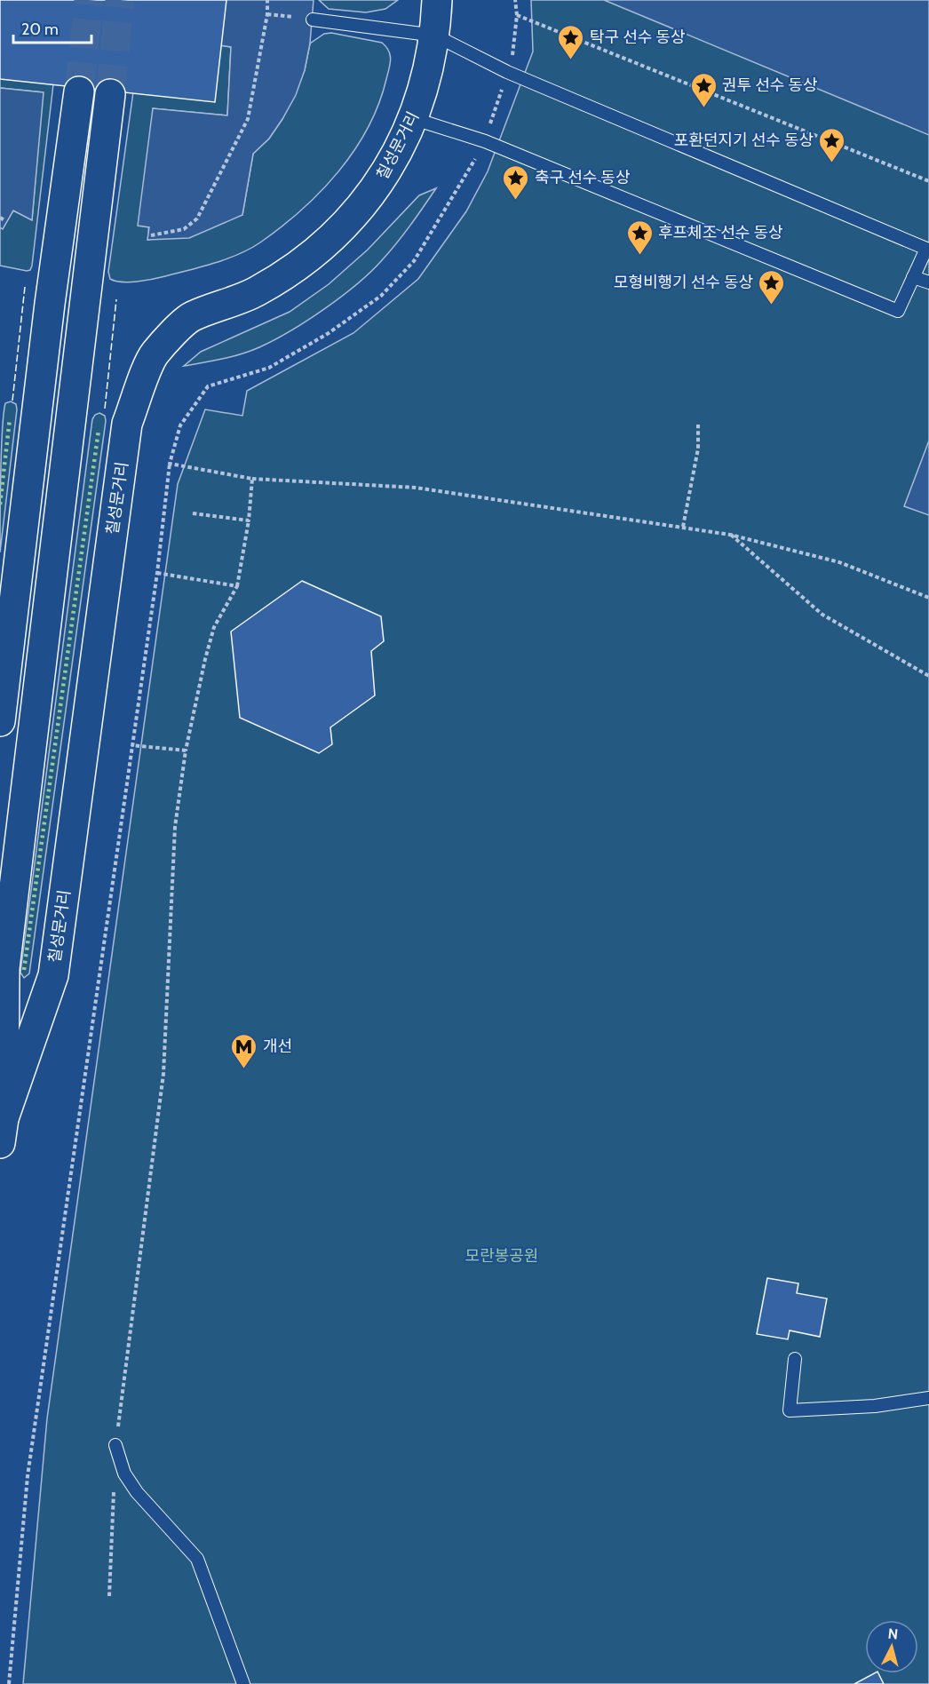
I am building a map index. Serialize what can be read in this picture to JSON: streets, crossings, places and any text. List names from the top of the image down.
{
  "streets": {
    "main road": ["칠성문거리"]
  },
  "parks": ["모란봉공원"],
  "places": {
    "place": [
      "탁구 선수 동상",
      "권투 선수 동상",
      "포환던지기 선수 동상",
      "축구 선수 동상",
      "후프체조 선수 동상",
      "모형비행기 선수 동상"
    ],
    "metro station": ["개선"]
  },
  "scale_bar": "20 m",
  "north": "top"
}
